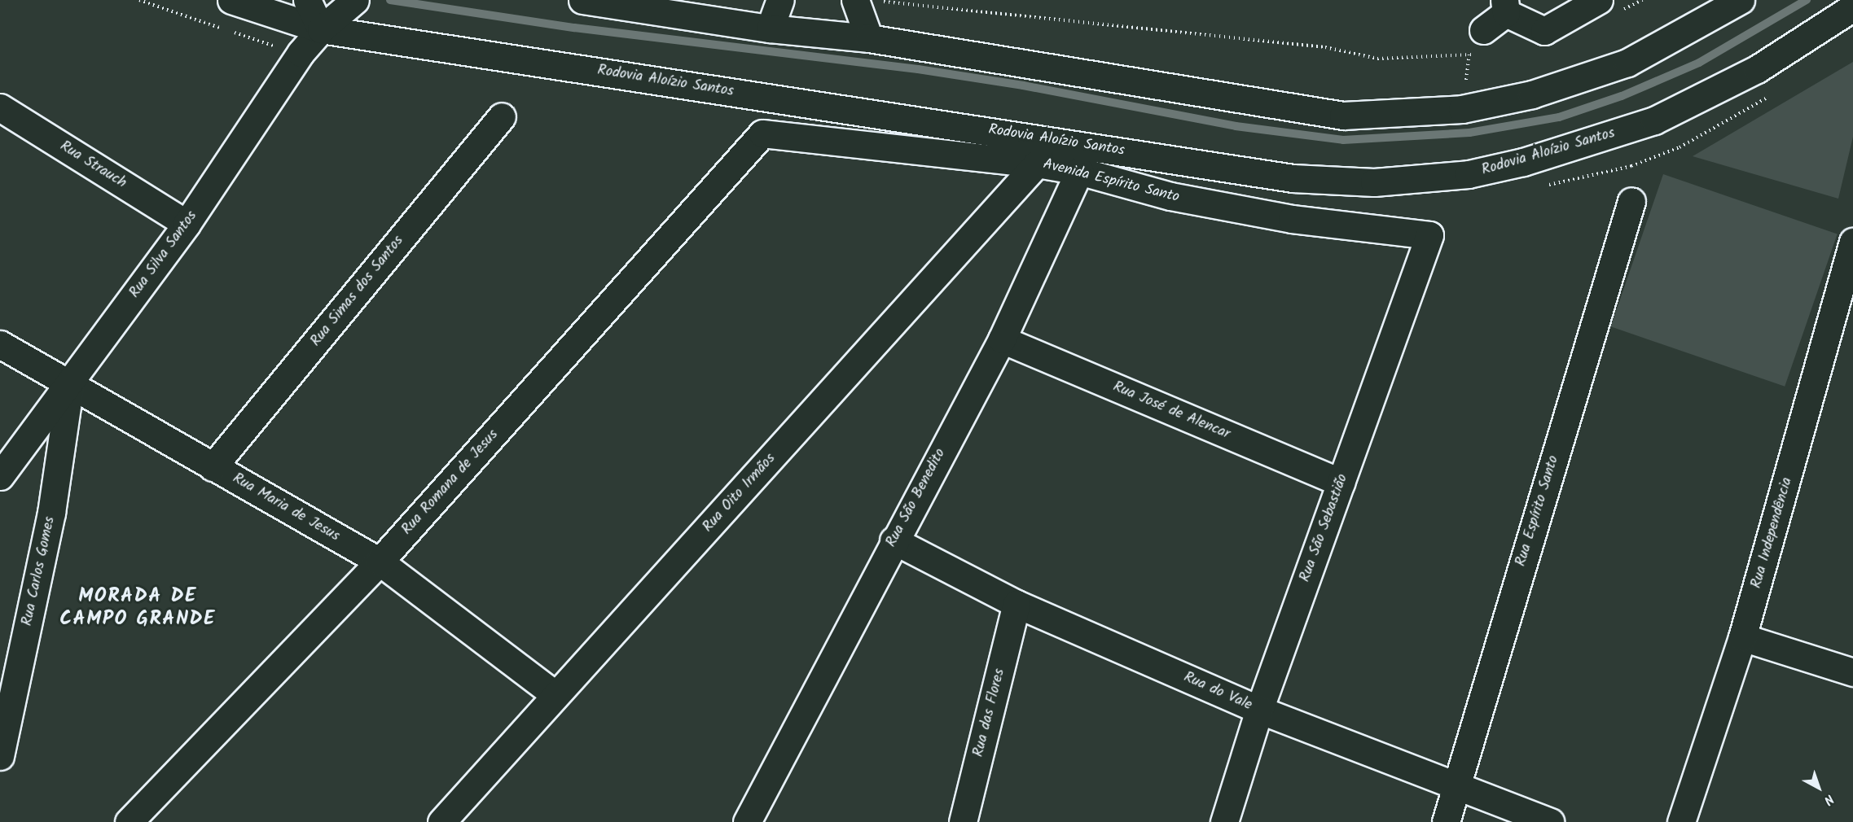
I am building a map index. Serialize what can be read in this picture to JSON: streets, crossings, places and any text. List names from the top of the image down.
{
  "streets": {
    "street": [
      "Rodovia Aloízio Santos",
      "Rua Strauch",
      "Avenida Espírito Santo",
      "Rua Silva Santos",
      "Rua Simas dos Santos",
      "Rua José de Alencar",
      "Rua Romana de Jesus",
      "Rua Oito Irmãos",
      "Rua São Benedito",
      "Rua Maria de Jesus",
      "Rua Espírito Santo",
      "Rua São Sebastião",
      "Rua Independência",
      "Rua Carlos Gomes",
      "Rua do Vale",
      "Rua das Flores"
    ]
  },
  "crossings": [
    ["Rodovia Aloízio Santos", "Rua Silva Santos"],
    ["Rua Strauch", "Rua Silva Santos"],
    ["Avenida Espírito Santo", "Rua Romana de Jesus"],
    ["Avenida Espírito Santo", "Rua Oito Irmãos"],
    ["Avenida Espírito Santo", "Rua São Benedito"],
    ["Avenida Espírito Santo", "Rua São Sebastião"],
    ["Rua Silva Santos", "Rua Maria de Jesus"],
    ["Rua Silva Santos", "Rua Carlos Gomes"],
    ["Rua Simas dos Santos", "Rua Maria de Jesus"],
    ["Rua José de Alencar", "Rua São Benedito"],
    ["Rua José de Alencar", "Rua São Sebastião"],
    ["Rua Romana de Jesus", "Rua Maria de Jesus"],
    ["Rua Oito Irmãos", "Rua Maria de Jesus"],
    ["Rua São Benedito", "Rua do Vale"],
    ["Rua Maria de Jesus", "Rua Carlos Gomes"],
    ["Rua Espírito Santo", "Rua do Vale"],
    ["Rua São Sebastião", "Rua do Vale"],
    ["Rua do Vale", "Rua das Flores"]
  ],
  "districts": ["MORADA DE CAMPO GRANDE"],
  "north": "bottom right"
}
